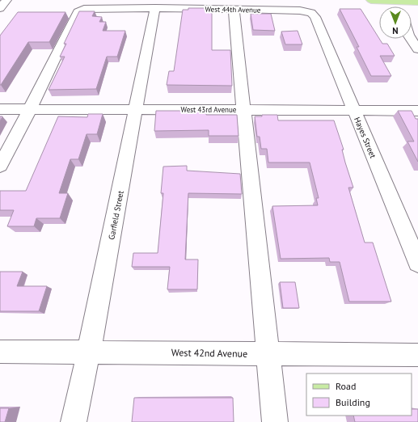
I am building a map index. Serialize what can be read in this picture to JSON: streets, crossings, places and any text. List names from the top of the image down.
{
  "streets": {
    "street": [
      "West 44th Avenue",
      "West 43rd Avenue",
      "Hayes Street",
      "Garfield Street",
      "West 42nd Avenue"
    ]
  },
  "crossings": [
    ["West 44th Avenue", "West 43rd Avenue"],
    ["West 44th Avenue", "Hayes Street"],
    ["West 44th Avenue", "Garfield Street"],
    ["West 43rd Avenue", "Hayes Street"],
    ["West 43rd Avenue", "Garfield Street"],
    ["Garfield Street", "West 42nd Avenue"]
  ],
  "legend": ["Road", "Building"],
  "north": "bottom"
}
